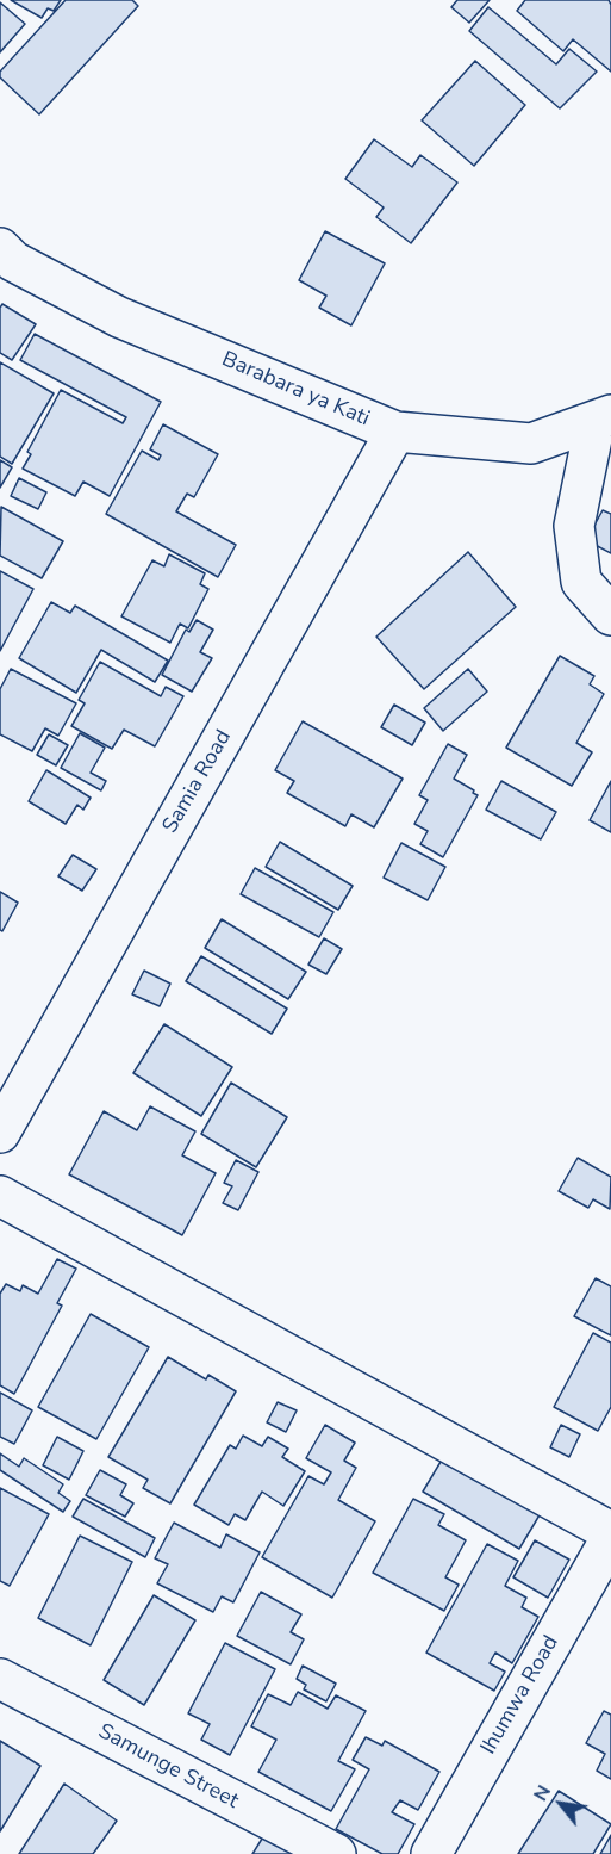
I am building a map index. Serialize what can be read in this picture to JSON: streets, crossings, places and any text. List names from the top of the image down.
{
  "streets": {
    "street": [
      "Barabara ya Kati",
      "Samia Road",
      "Ihumwa Road",
      "Samunge Street"
    ]
  },
  "crossings": [
    ["Barabara ya Kati", "Samia Road"]
  ],
  "north": "top left"
}
